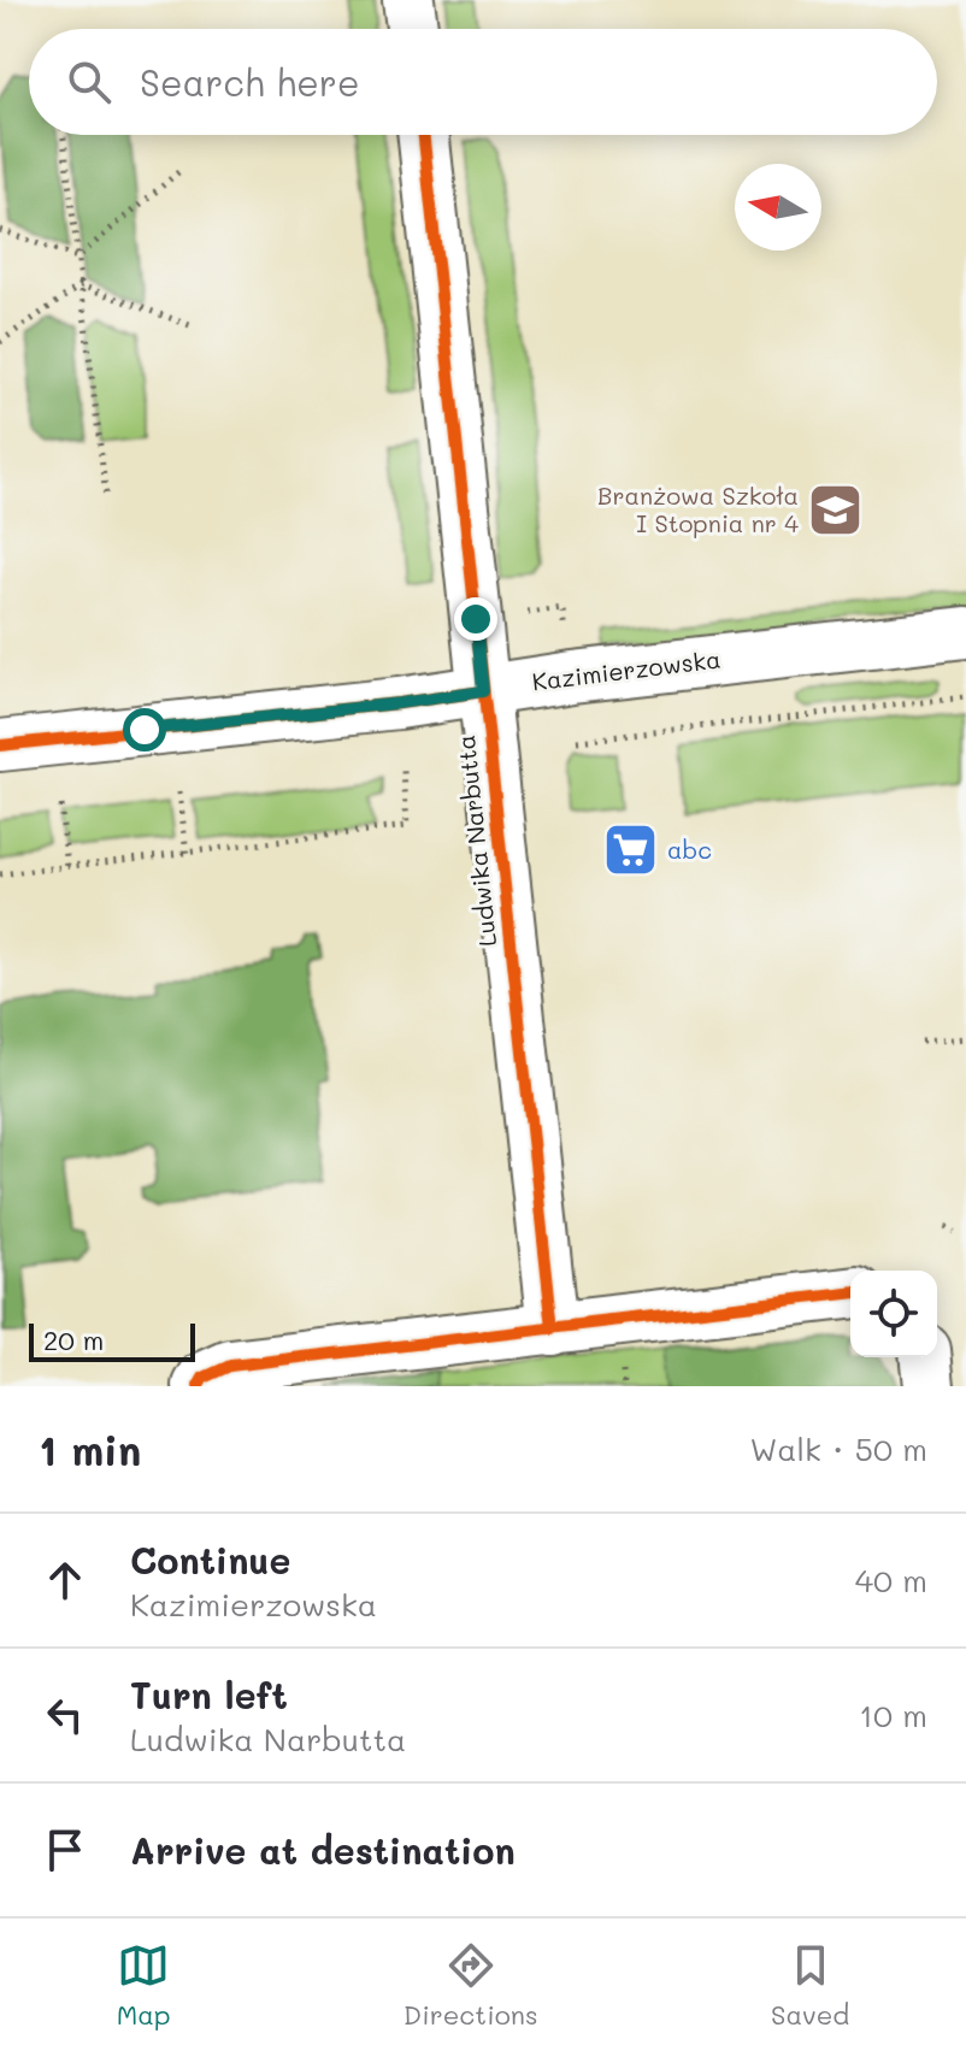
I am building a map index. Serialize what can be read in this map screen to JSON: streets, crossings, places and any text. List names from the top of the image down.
{
  "streets": {
    "street": ["Kazimierzowska", "Ludwika Narbutta"]
  },
  "crossings": [
    ["Kazimierzowska", "Ludwika Narbutta"]
  ],
  "places": {
    "school or university": ["Branżowa Szkoła I Stopnia nr 4"],
    "supermarket": ["abc"]
  },
  "scale_bar": "20 m",
  "north": "left",
  "page": {
    "search": "Search here",
    "scale": "20 m",
    "heading": ["1 min", "Walk · 50 m"],
    "list": [
      ["Continue", "Kazimierzowska", "40 m"],
      ["Turn left", "Ludwika Narbutta", "10 m"],
      "Arrive at destination"
    ],
    "nav": ["Map", "Directions", "Saved"]
  }
}
